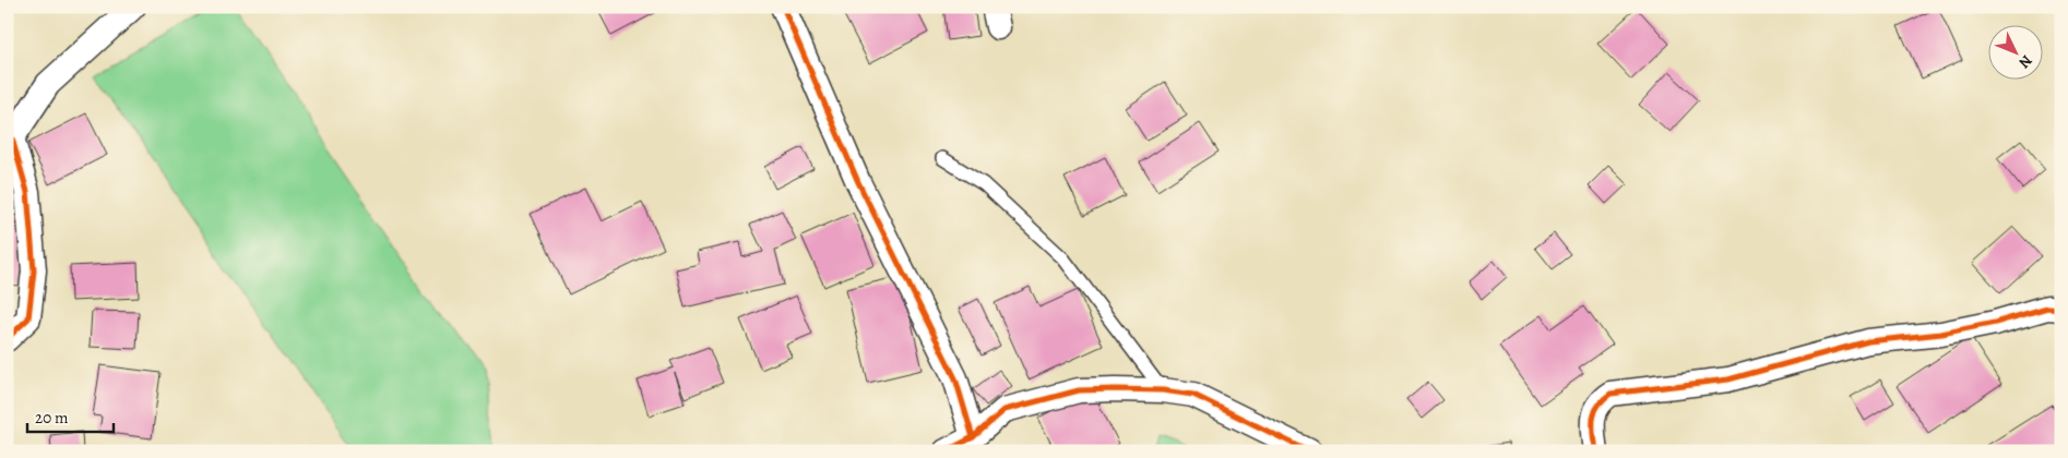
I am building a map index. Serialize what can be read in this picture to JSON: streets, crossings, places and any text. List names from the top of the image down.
{
  "scale_bar": "20 m",
  "north": "bottom right"
}
